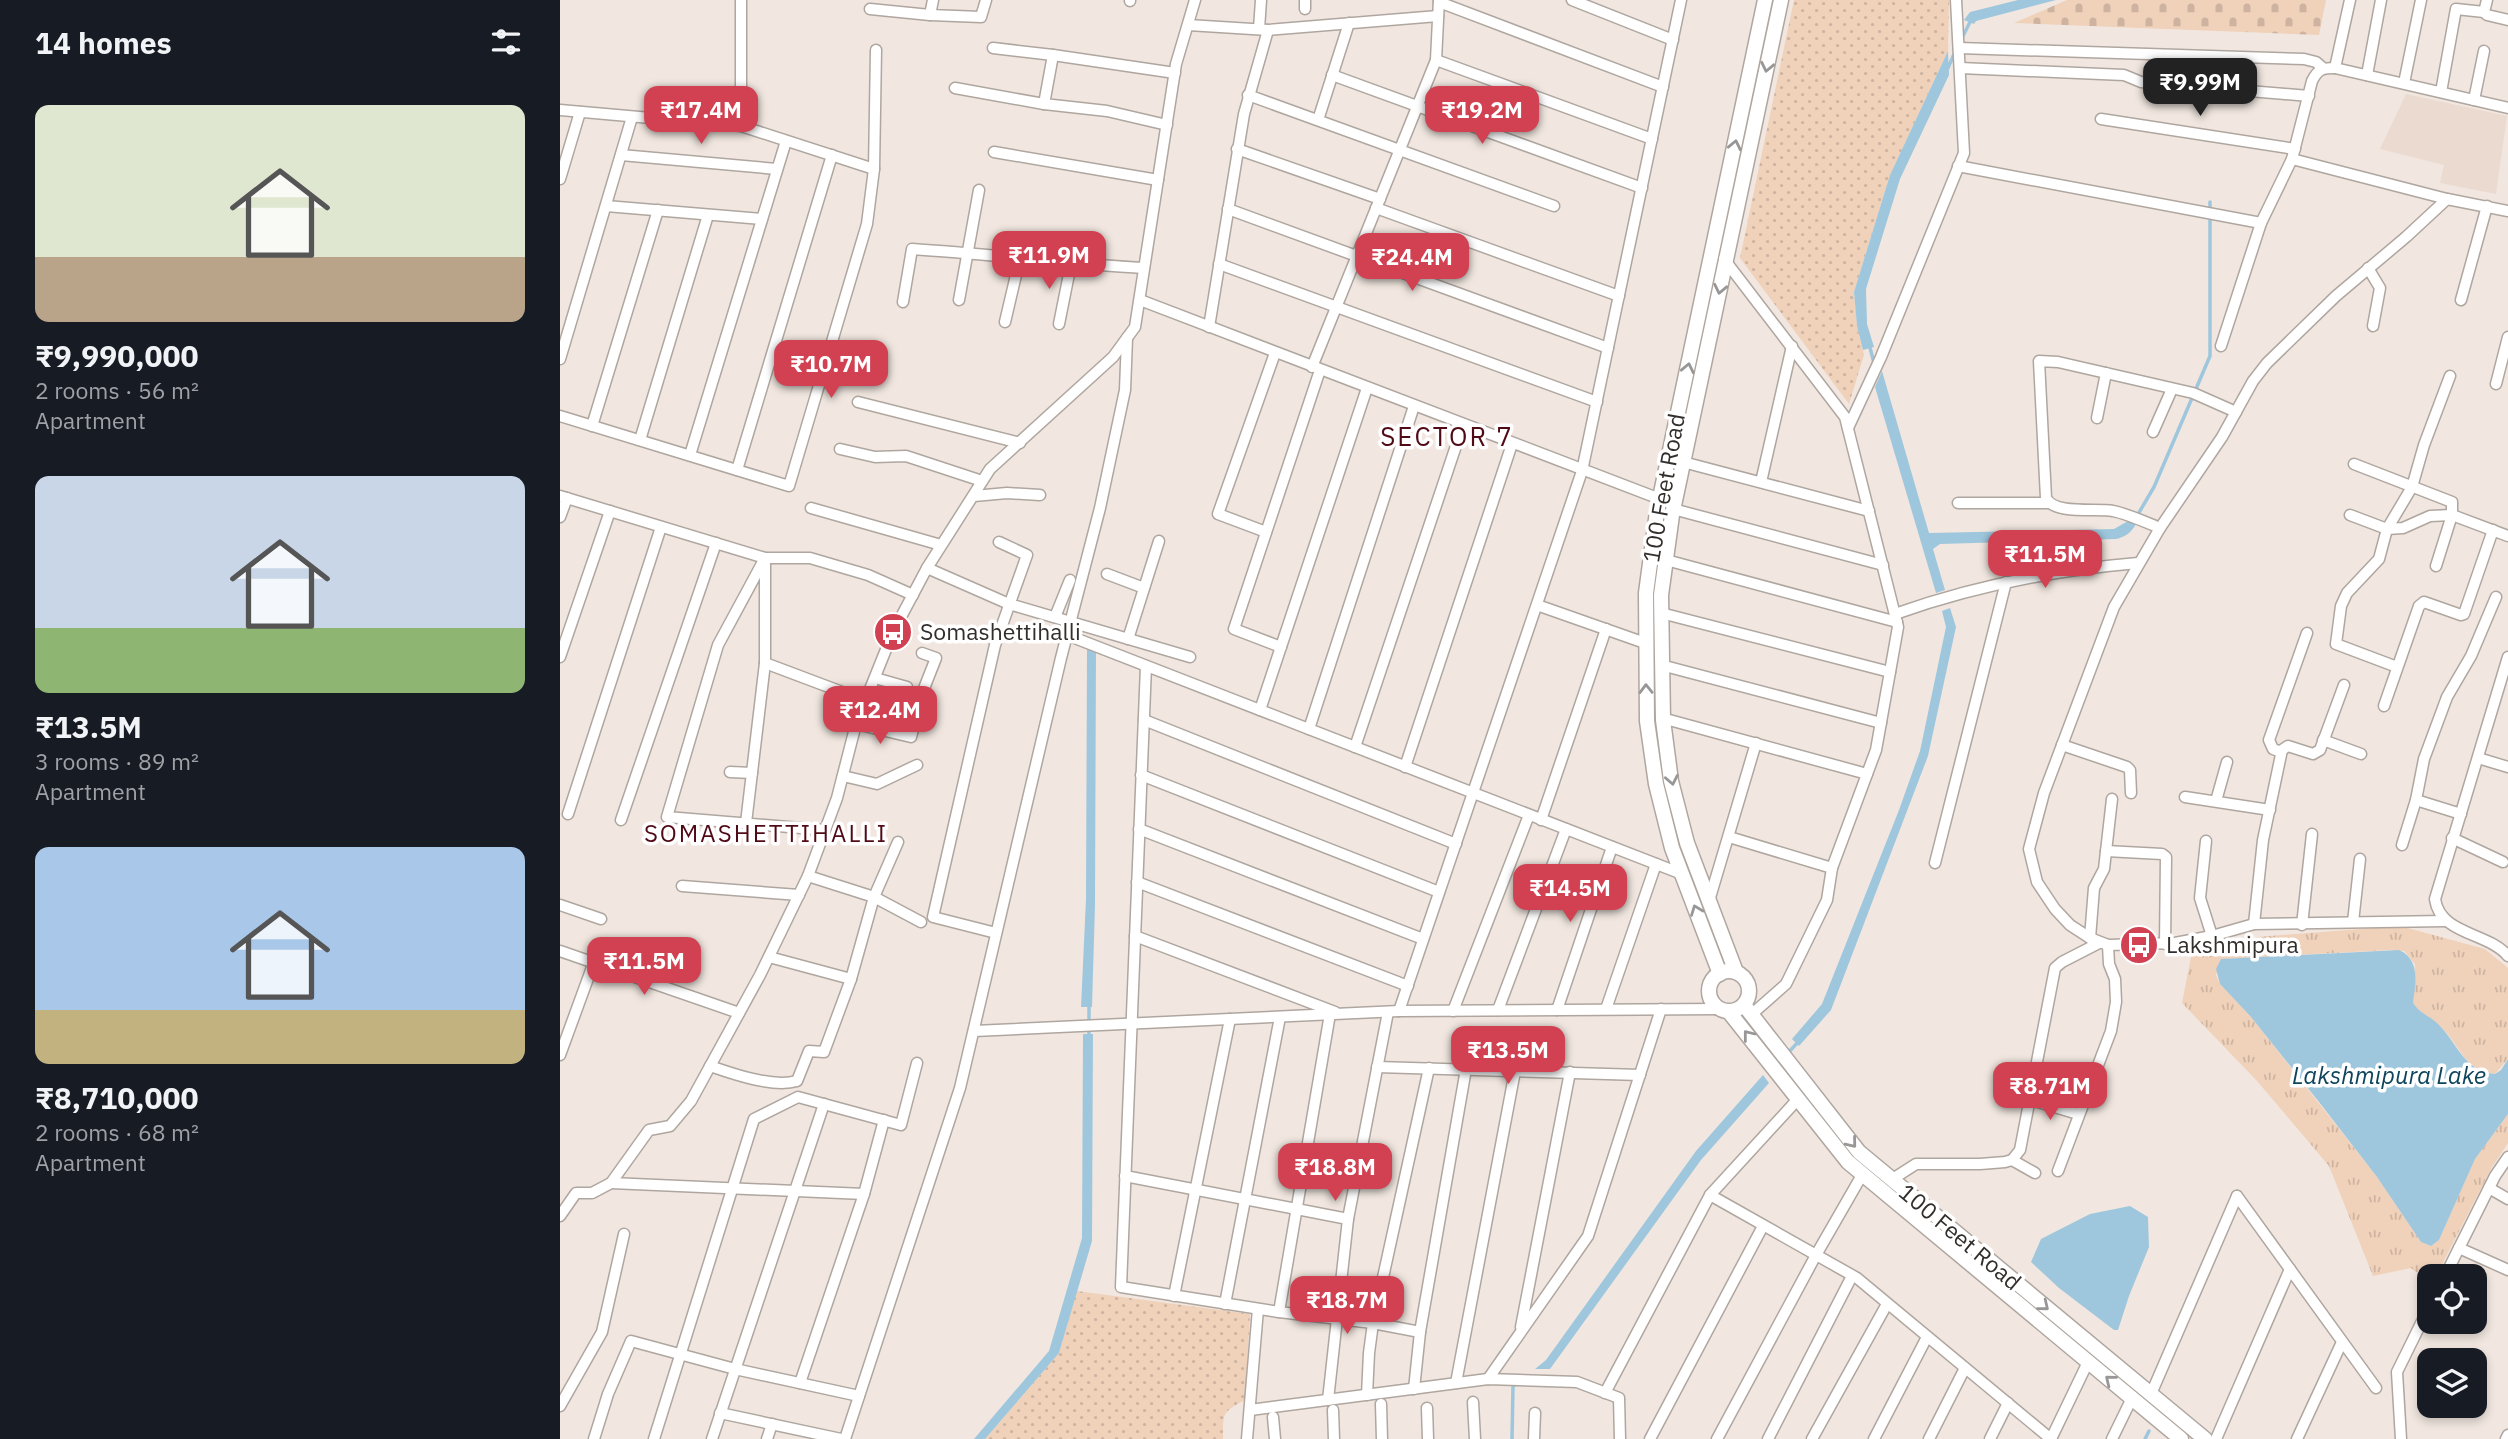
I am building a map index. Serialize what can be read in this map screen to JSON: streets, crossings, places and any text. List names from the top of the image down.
{
  "streets": {
    "main road": ["100 Feet Road"]
  },
  "districts": ["SECTOR 7", "SOMASHETTIHALLI"],
  "water": ["Lakshmipura Lake"],
  "places": {
    "bus stop": ["Somashettihalli", "Lakshmipura"]
  },
  "page": {
    "heading": "14 homes",
    "price": [
      "₹9.99M",
      "₹17.4M",
      "₹19.2M",
      "₹11.9M",
      "₹24.4M",
      "₹10.7M",
      "₹11.5M",
      "₹12.4M",
      "₹14.5M",
      "₹11.5M",
      "₹13.5M",
      "₹8.71M",
      "₹18.8M",
      "₹18.7M"
    ],
    "list": [
      {
        "name": "₹9,990,000",
        "note": "2 rooms · 56 m² · Apartment"
      },
      {
        "name": "₹13.5M",
        "note": "3 rooms · 89 m² · Apartment"
      },
      {
        "name": "₹8,710,000",
        "note": "2 rooms · 68 m² · Apartment"
      }
    ]
  }
}
